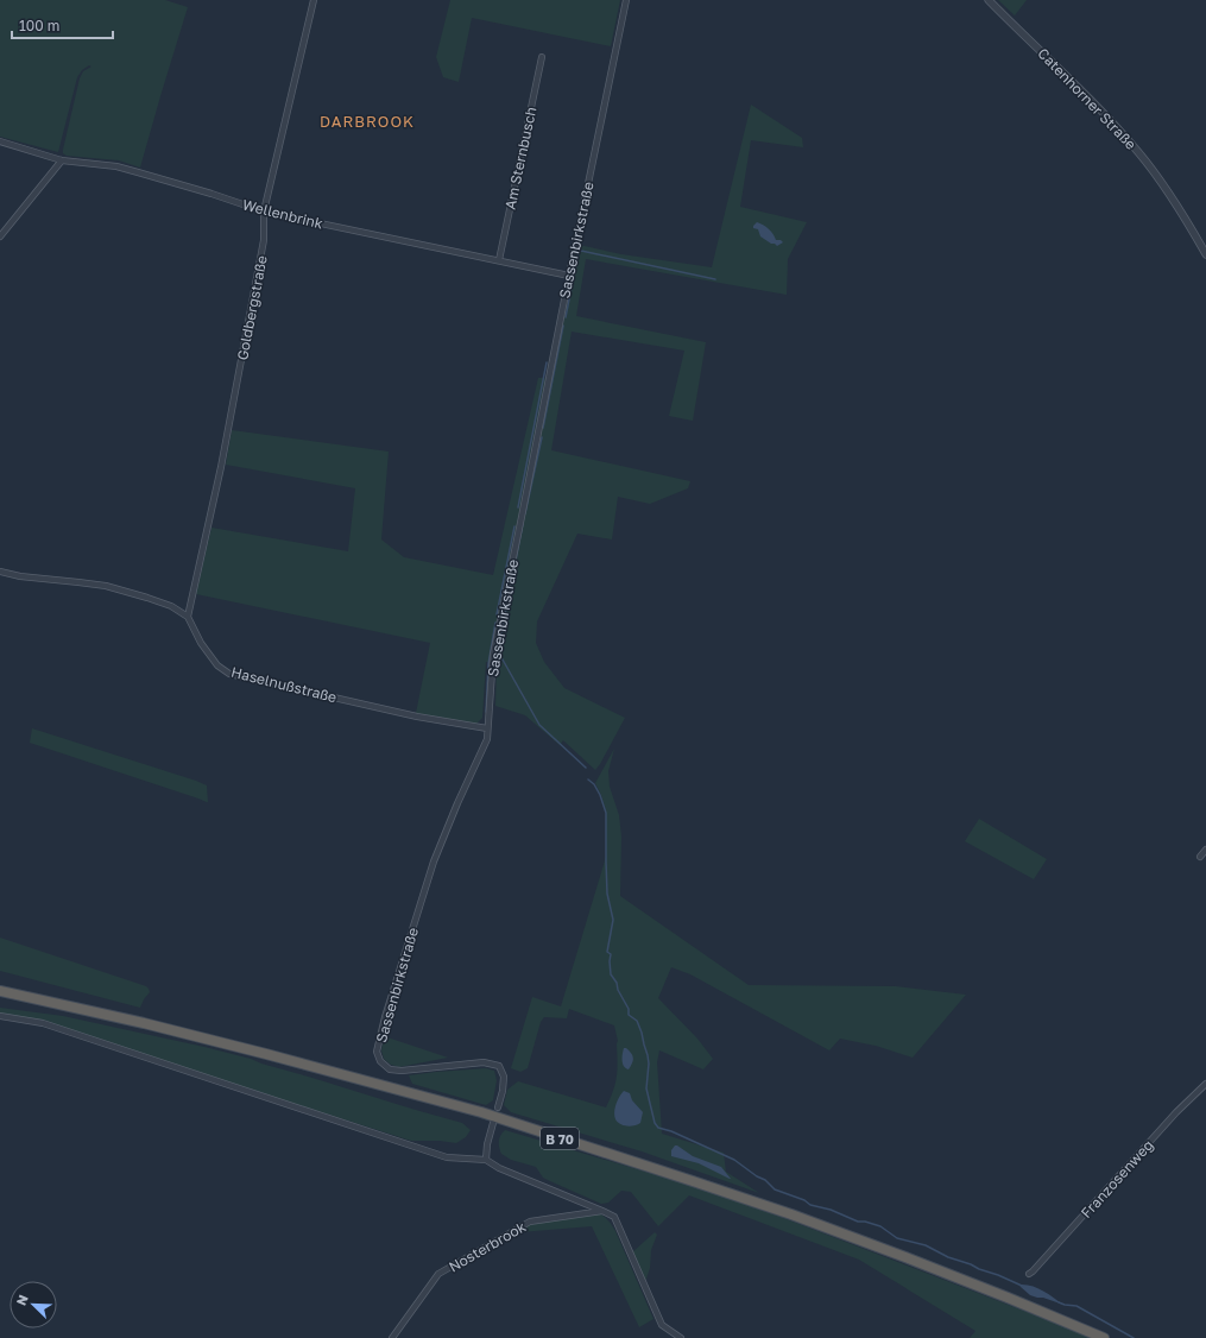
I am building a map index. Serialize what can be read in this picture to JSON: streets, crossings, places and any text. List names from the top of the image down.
{
  "streets": {
    "highway": ["B 70"],
    "street": [
      "Catenhorner Straße",
      "Am Sternbusch",
      "Wellenbrink",
      "Sassenbirkstraße",
      "Goldbergstraße",
      "Haselnußstraße",
      "Franzosenweg",
      "Nosterbrook"
    ]
  },
  "crossings": [
    ["Am Sternbusch", "Wellenbrink"],
    ["Wellenbrink", "Sassenbirkstraße"],
    ["Wellenbrink", "Goldbergstraße"],
    ["Sassenbirkstraße", "Haselnußstraße"],
    ["Goldbergstraße", "Haselnußstraße"]
  ],
  "districts": ["DARBROOK"],
  "scale_bar": "100 m",
  "north": "top left"
}
